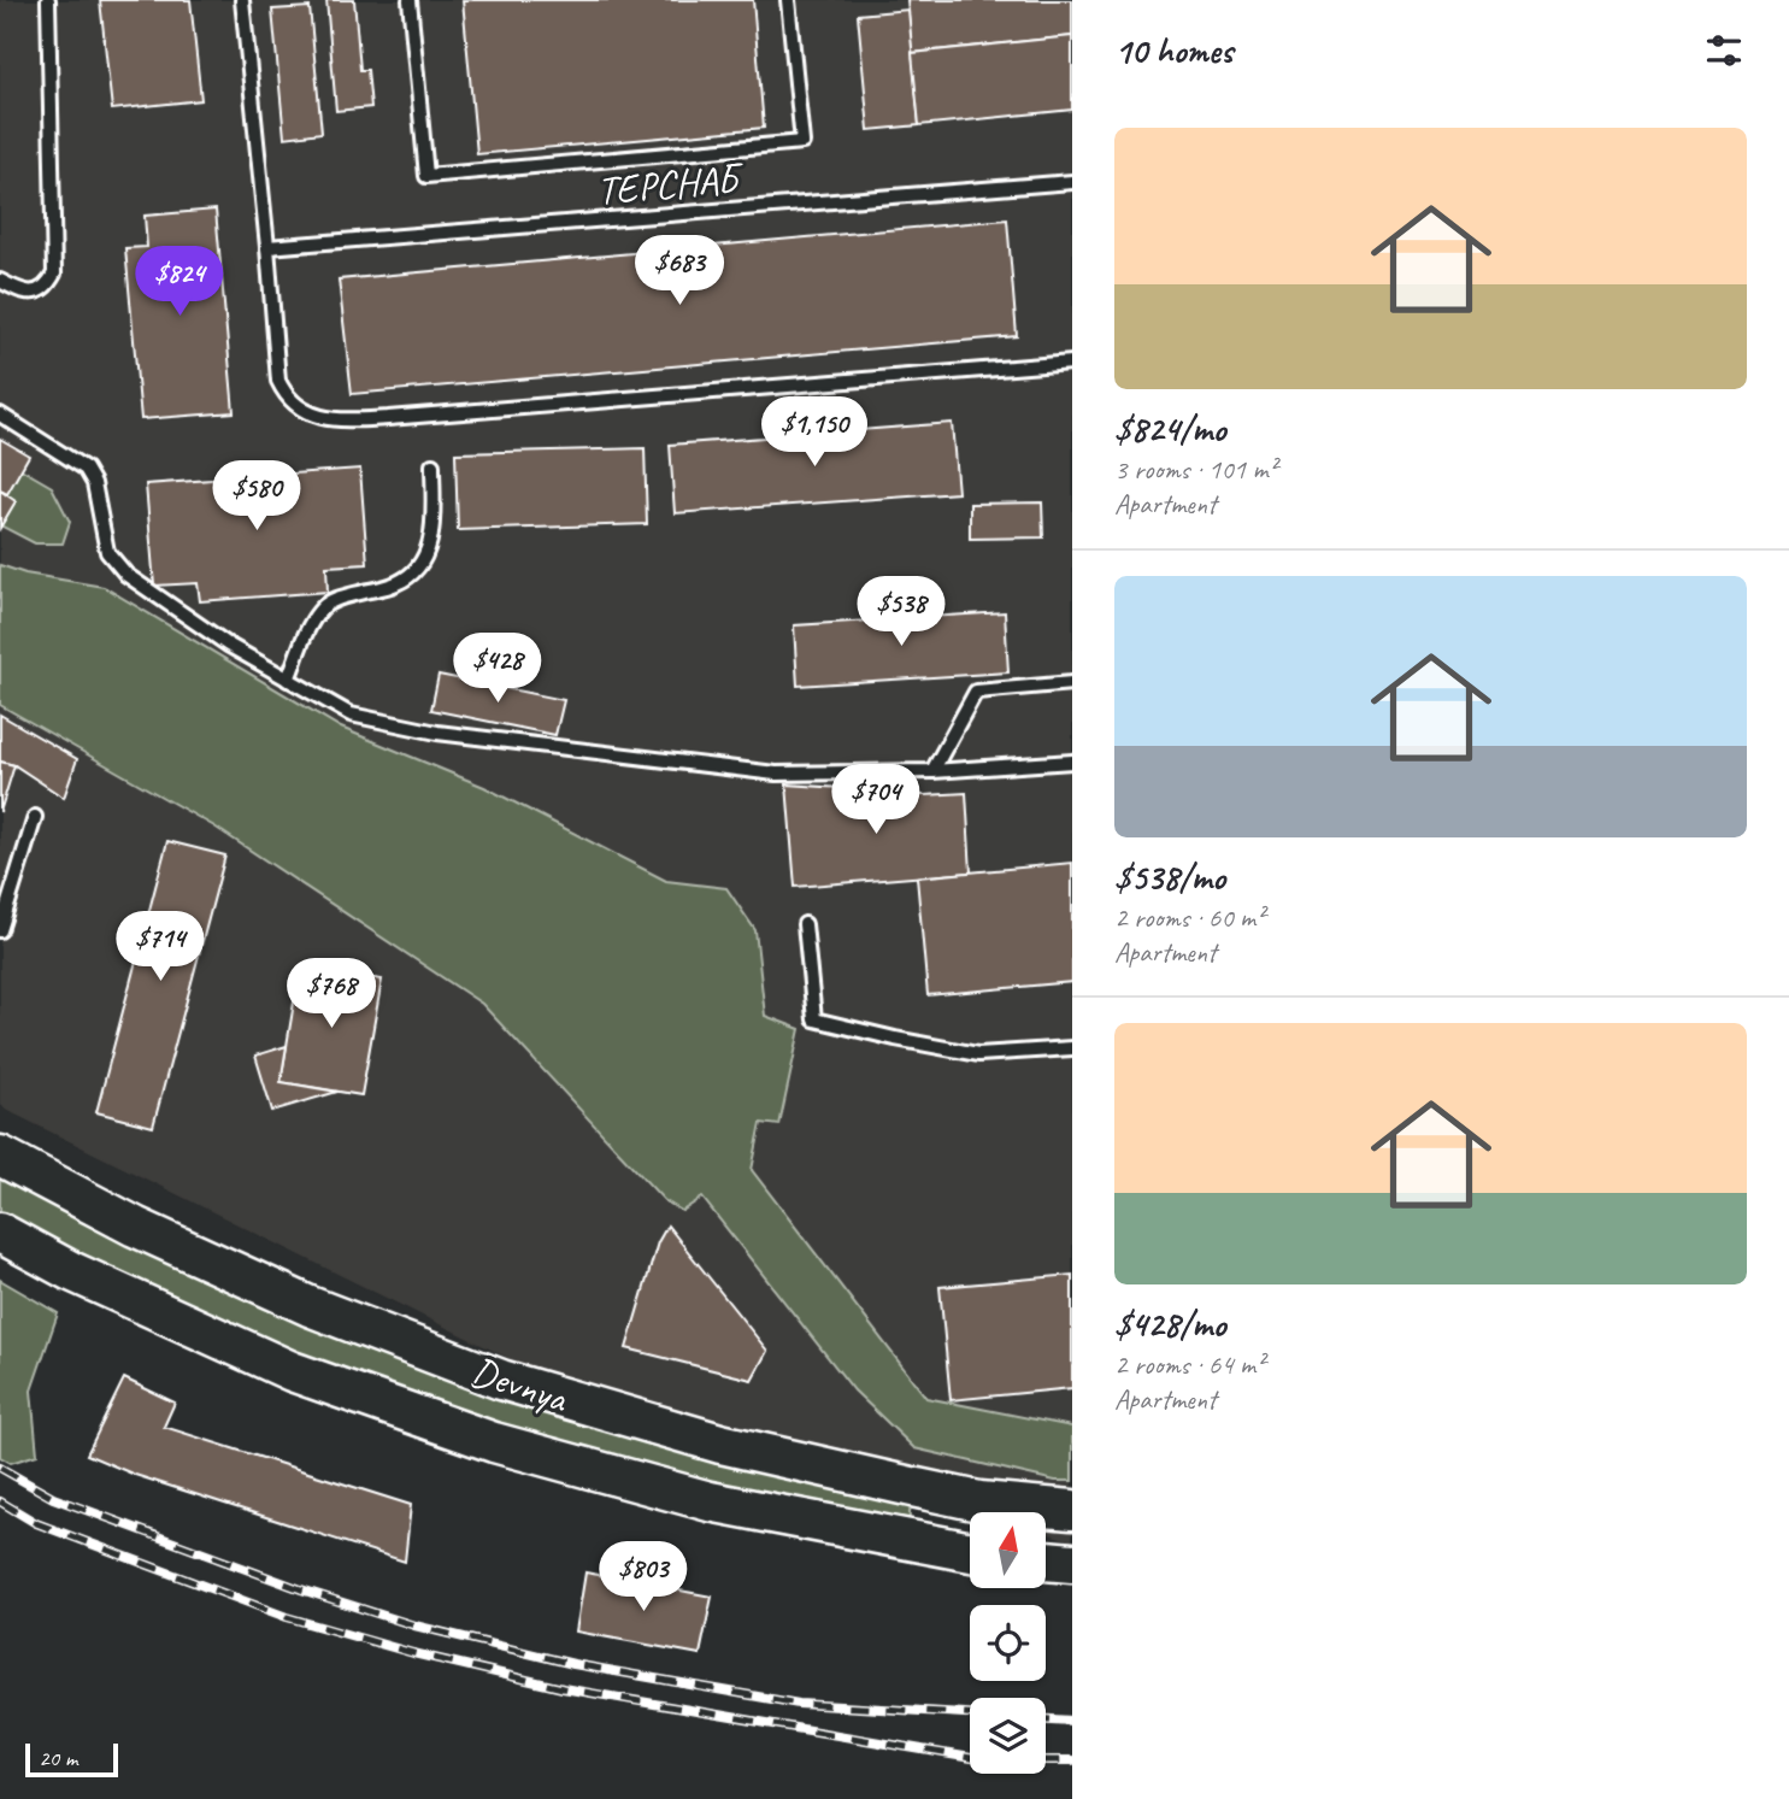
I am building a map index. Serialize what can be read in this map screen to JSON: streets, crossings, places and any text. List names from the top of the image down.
{
  "streets": {
    "main road": ["Devnya"],
    "lane": ["ТЕРСНАБ"]
  },
  "scale_bar": "20 m",
  "north": "top",
  "page": {
    "heading": "10 homes",
    "list": [
      {
        "name": "$824/mo",
        "note": "3 rooms · 101 m² · Apartment"
      },
      {
        "name": "$538/mo",
        "note": "2 rooms · 60 m² · Apartment"
      },
      {
        "name": "$428/mo",
        "note": "2 rooms · 64 m² · Apartment"
      }
    ],
    "price": [
      "$683",
      "$824",
      "$1,150",
      "$580",
      "$538",
      "$428",
      "$704",
      "$714",
      "$768",
      "$803"
    ],
    "scale": "20 m"
  }
}
